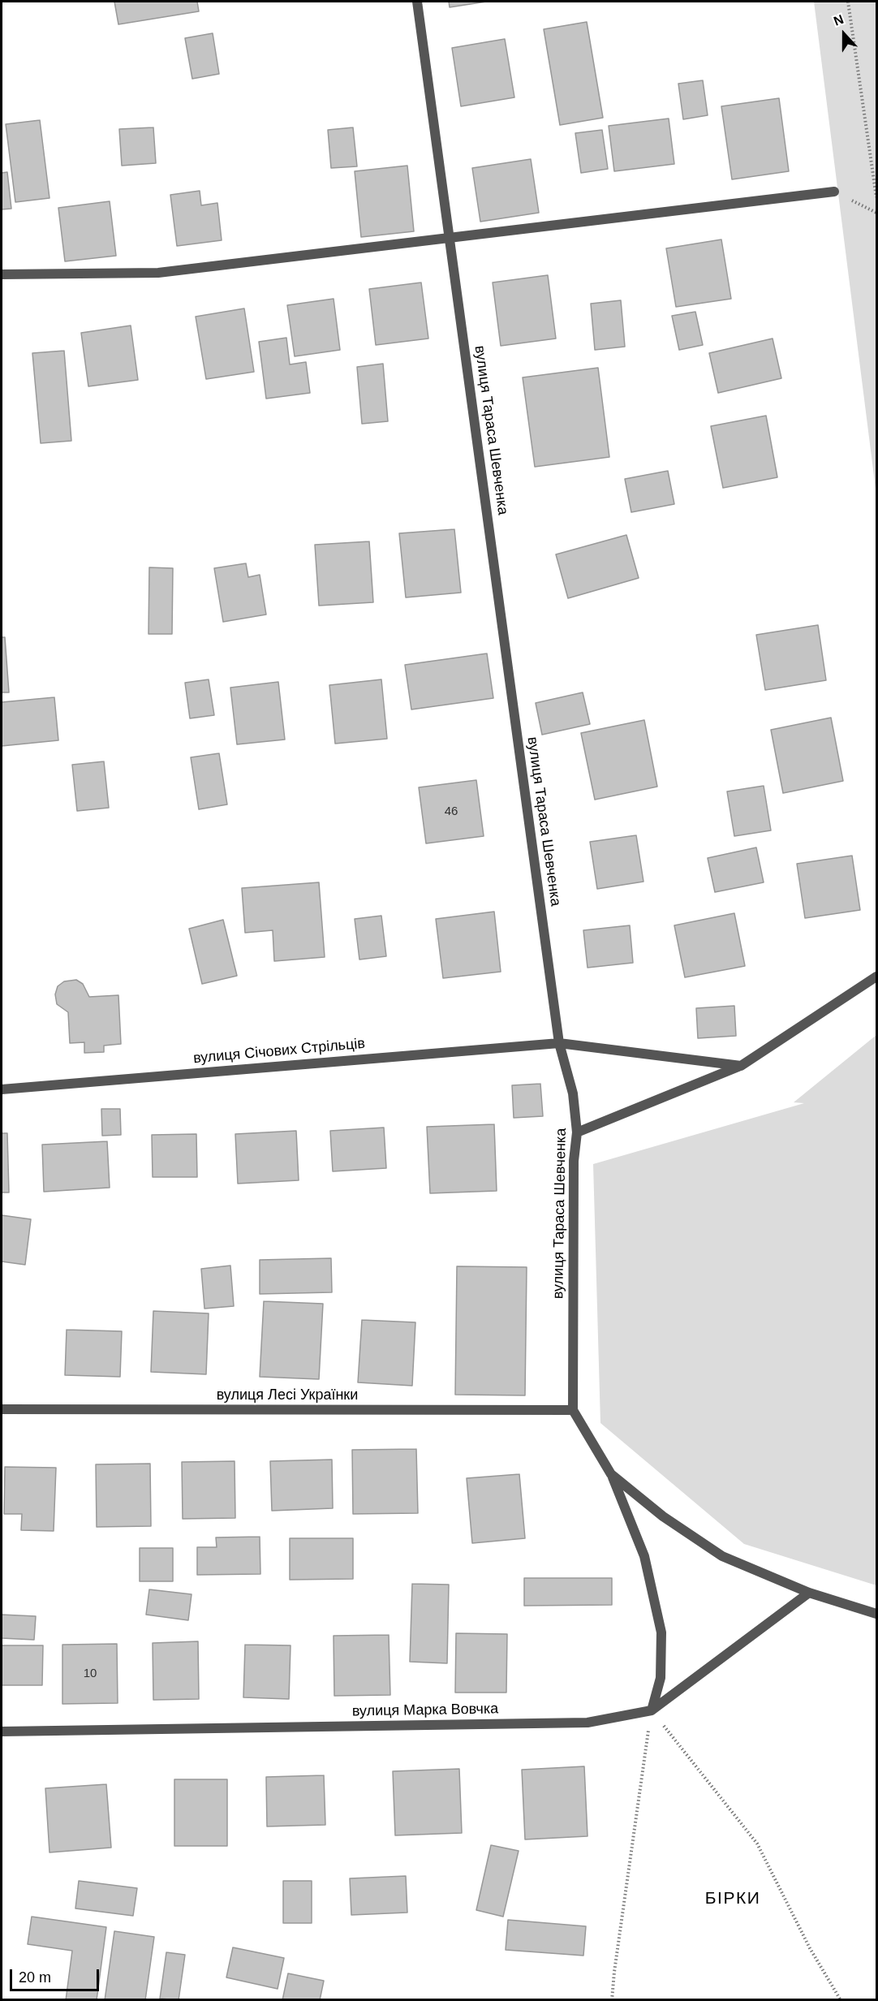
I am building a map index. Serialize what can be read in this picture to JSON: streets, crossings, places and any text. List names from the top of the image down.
{
  "streets": {
    "street": [
      "вулиця Тараса Шевченка",
      "вулиця Січових Стрільців",
      "вулиця Лесі Українки",
      "вулиця Марка Вовчка"
    ]
  },
  "crossings": [
    ["вулиця Тараса Шевченка", "вулиця Січових Стрільців"],
    ["вулиця Тараса Шевченка", "вулиця Лесі Українки"]
  ],
  "districts": ["БІРКИ"],
  "house_numbers": ["46", "10"],
  "scale_bar": "20 m",
  "north": "top"
}
